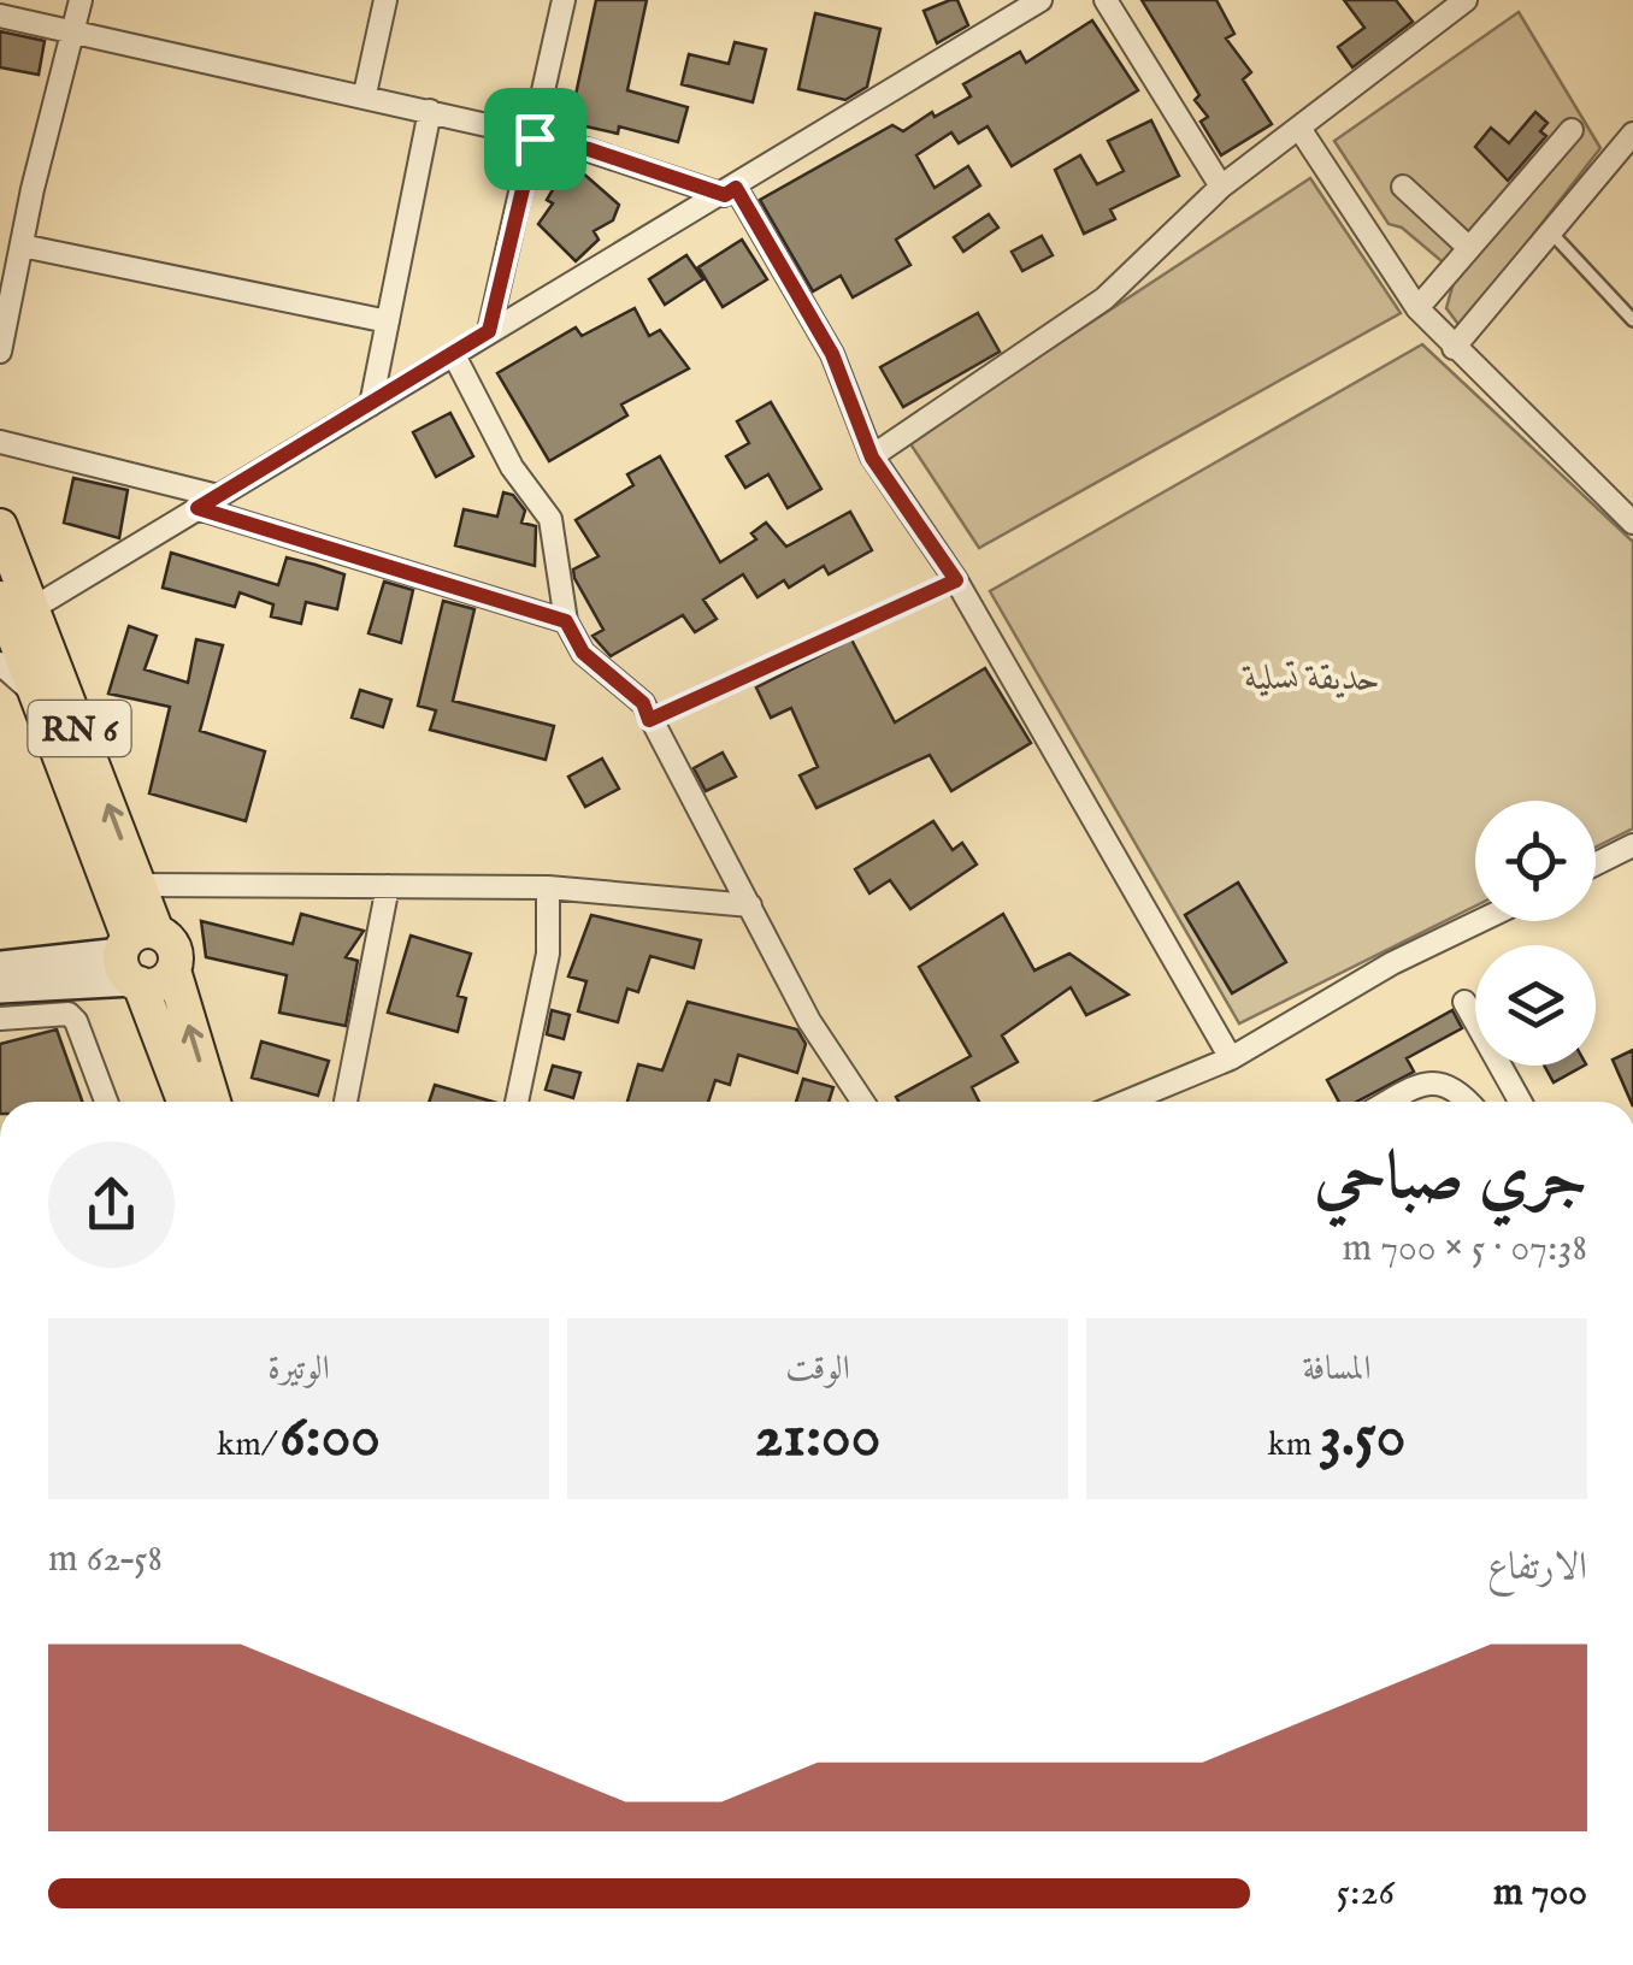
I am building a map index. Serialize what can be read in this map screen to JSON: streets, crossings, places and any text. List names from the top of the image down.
{
  "streets": {
    "main road": ["RN 6"]
  },
  "parks": ["حديقة تسلية"],
  "page": {
    "heading": ["جري صباحي", "07:38 · 5 × 700 m"],
    "stats": [
      ["المسافة", "3.50 km"],
      ["الوقت", "21:00"],
      ["الوتيرة", "6:00 /km"]
    ],
    "chart": ["الارتفاع", "58–62 m"],
    "list": [
      {
        "name": "700 m",
        "note": "5:26"
      }
    ]
  }
}
